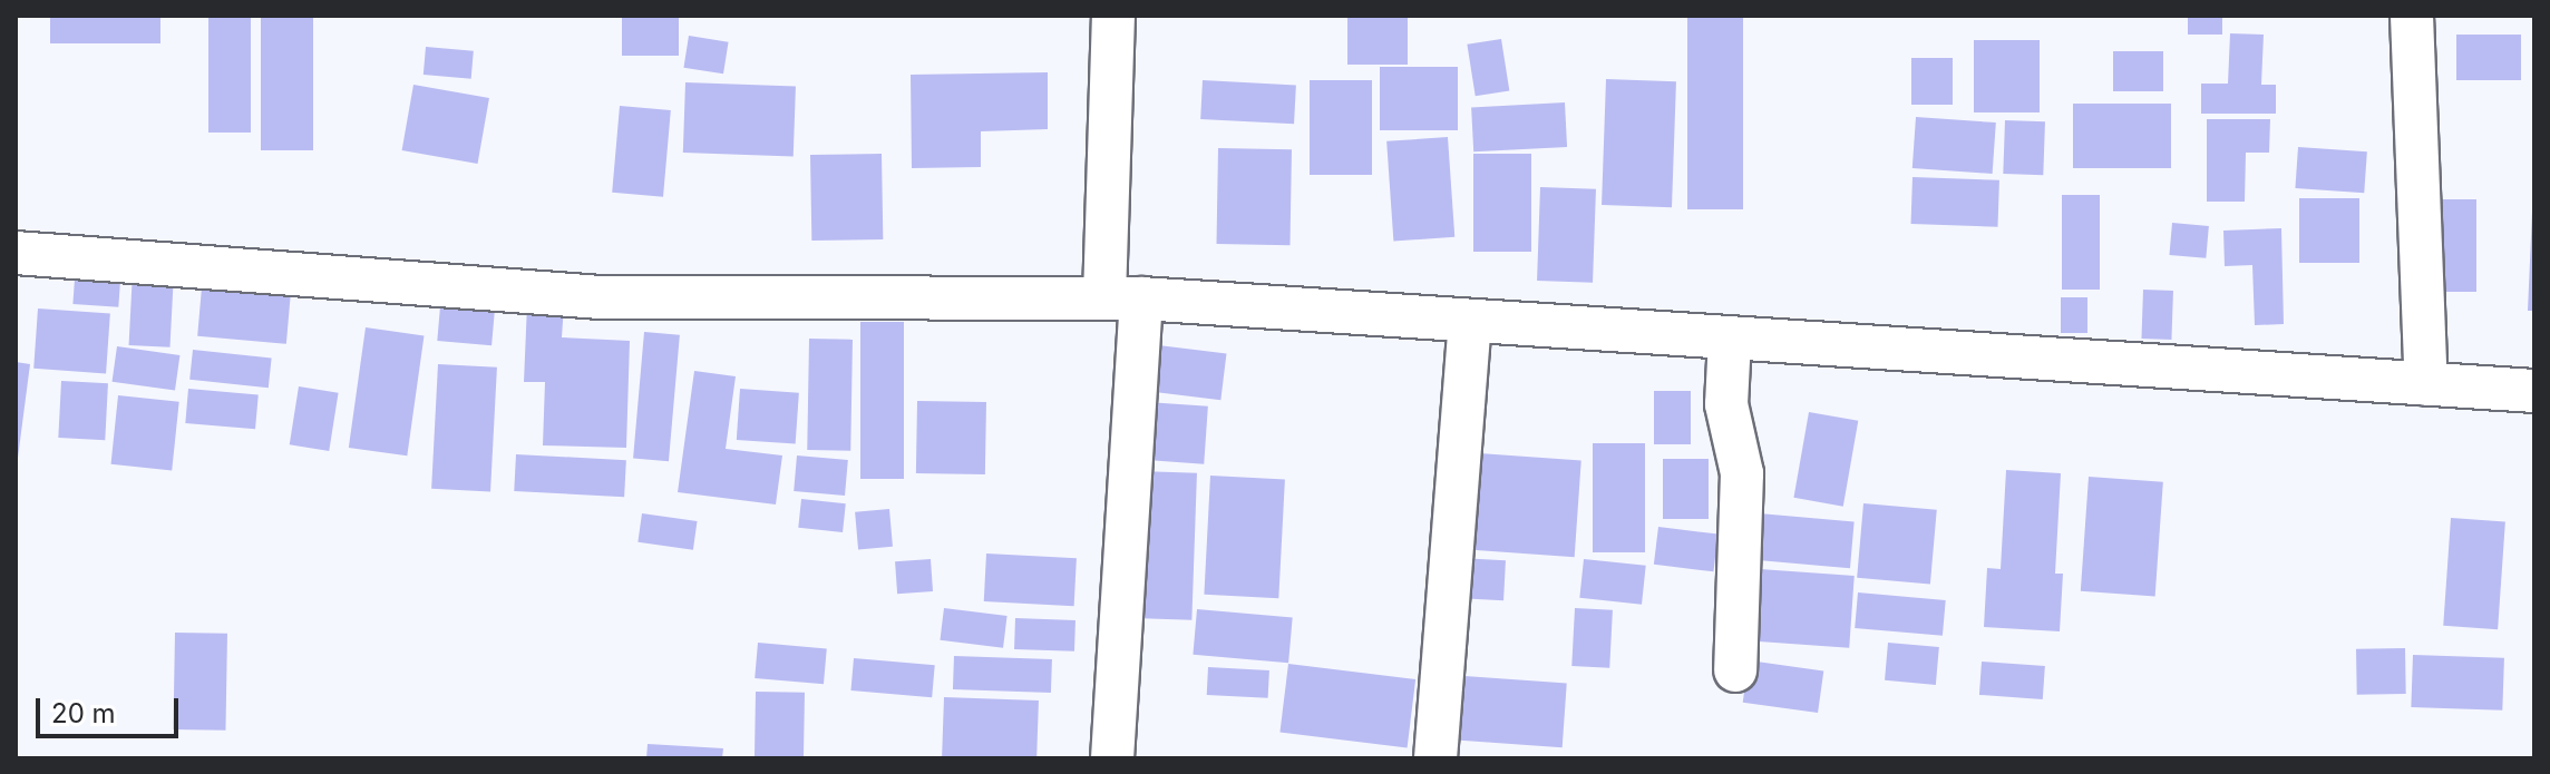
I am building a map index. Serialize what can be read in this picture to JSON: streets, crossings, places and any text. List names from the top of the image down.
{
  "scale_bar": "20 m"
}
